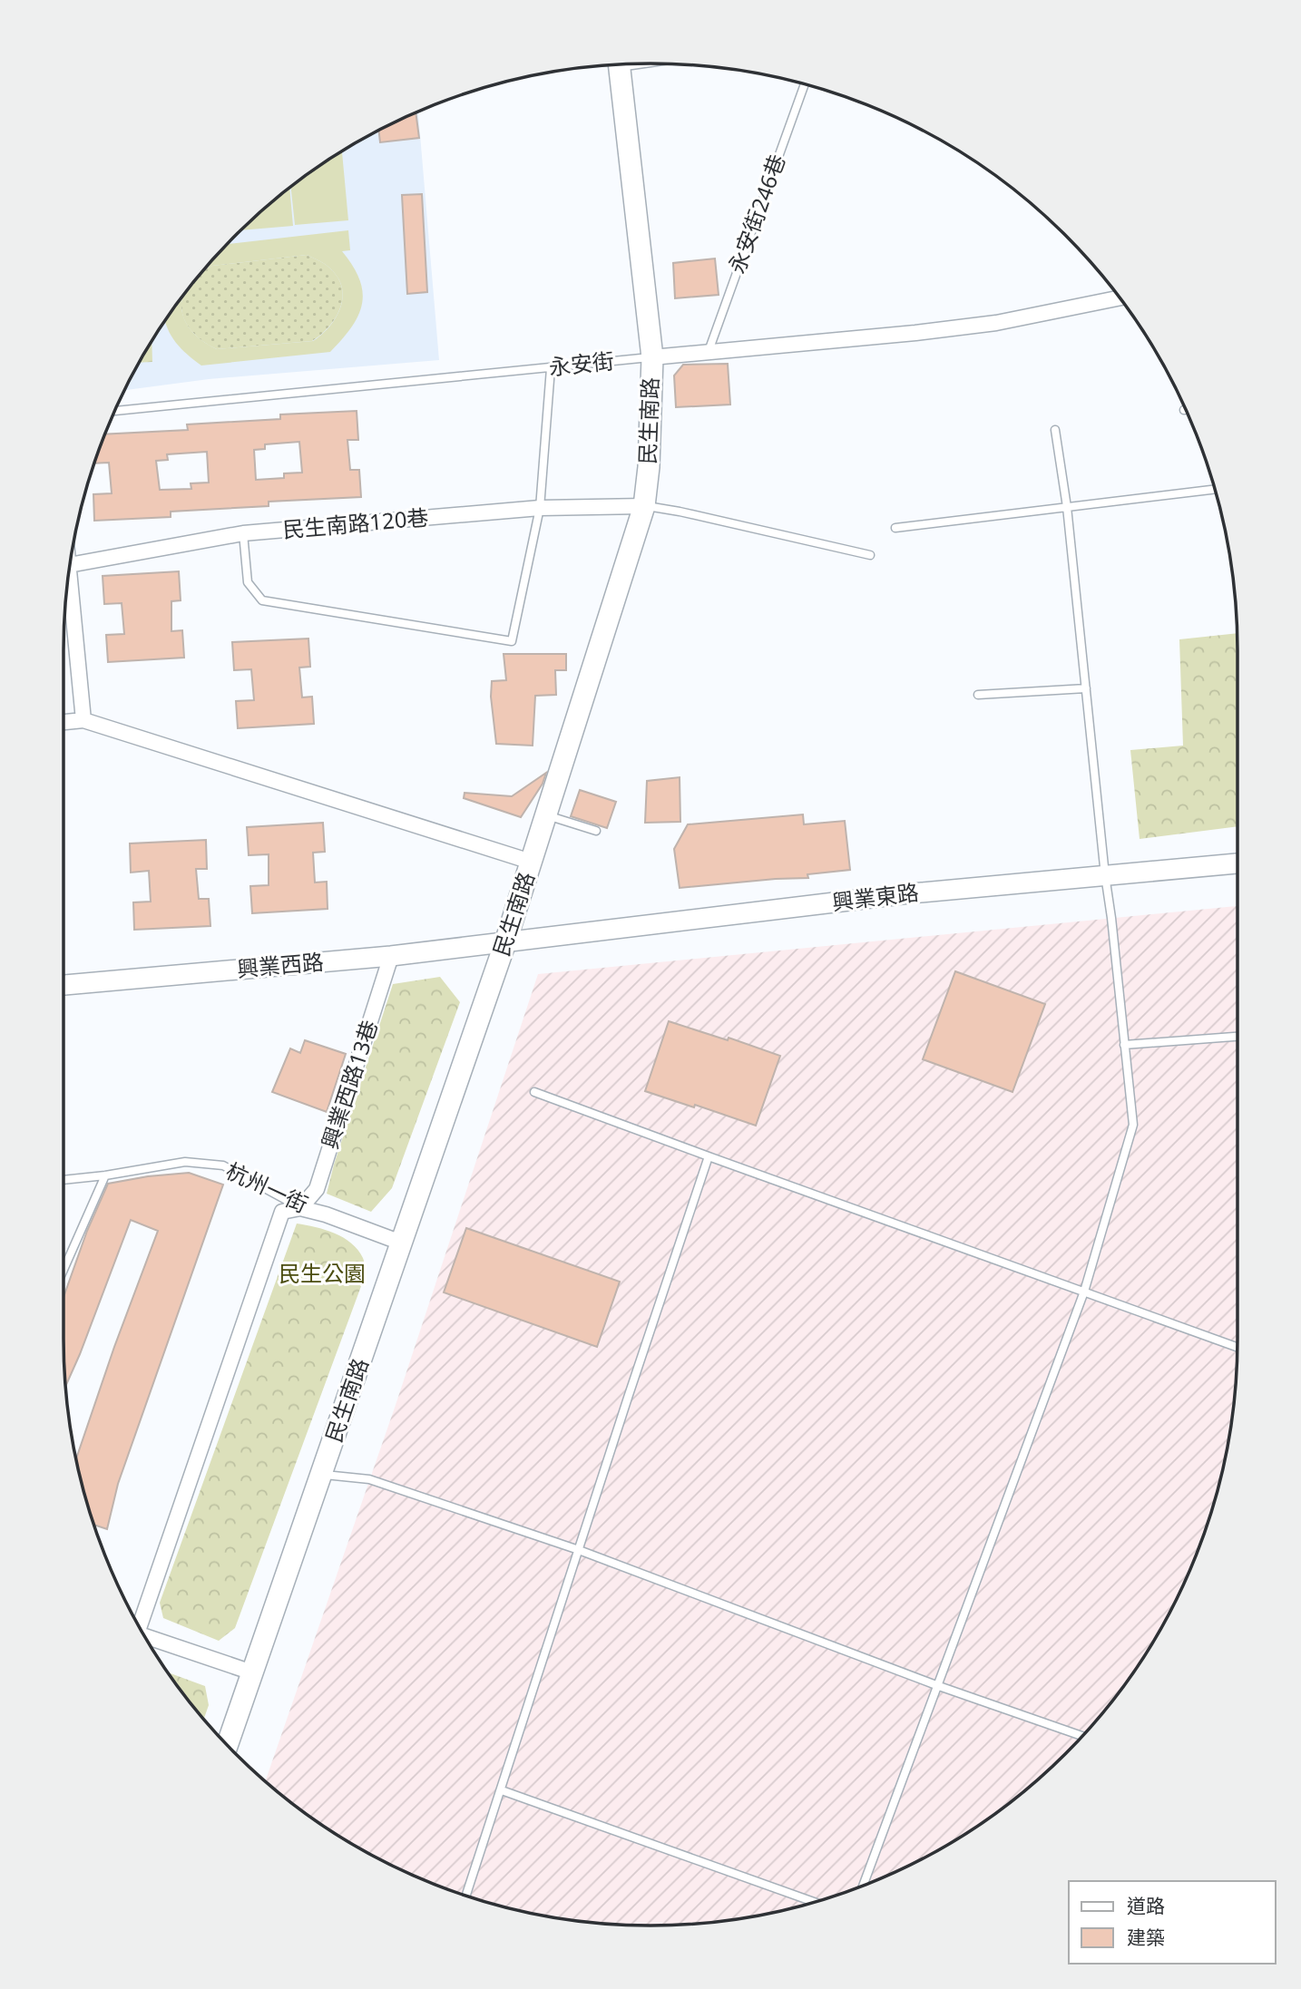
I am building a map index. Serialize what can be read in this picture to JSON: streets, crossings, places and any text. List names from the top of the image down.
{
  "streets": {
    "main road": ["民生南路"],
    "street": [
      "永安街",
      "民生南路120巷",
      "興業東路",
      "興業西路",
      "興業西路13巷",
      "杭州一街"
    ],
    "lane": ["永安街246巷"]
  },
  "crossings": [
    ["永安街246巷", "永安街"],
    ["永安街", "民生南路"],
    ["民生南路", "民生南路120巷"],
    ["民生南路", "興業東路"],
    ["民生南路", "興業西路"],
    ["民生南路", "杭州一街"],
    ["興業東路", "興業西路"],
    ["興業西路", "興業西路13巷"],
    ["興業西路13巷", "杭州一街"]
  ],
  "parks": ["民生公園"],
  "legend": ["道路", "建築"]
}
